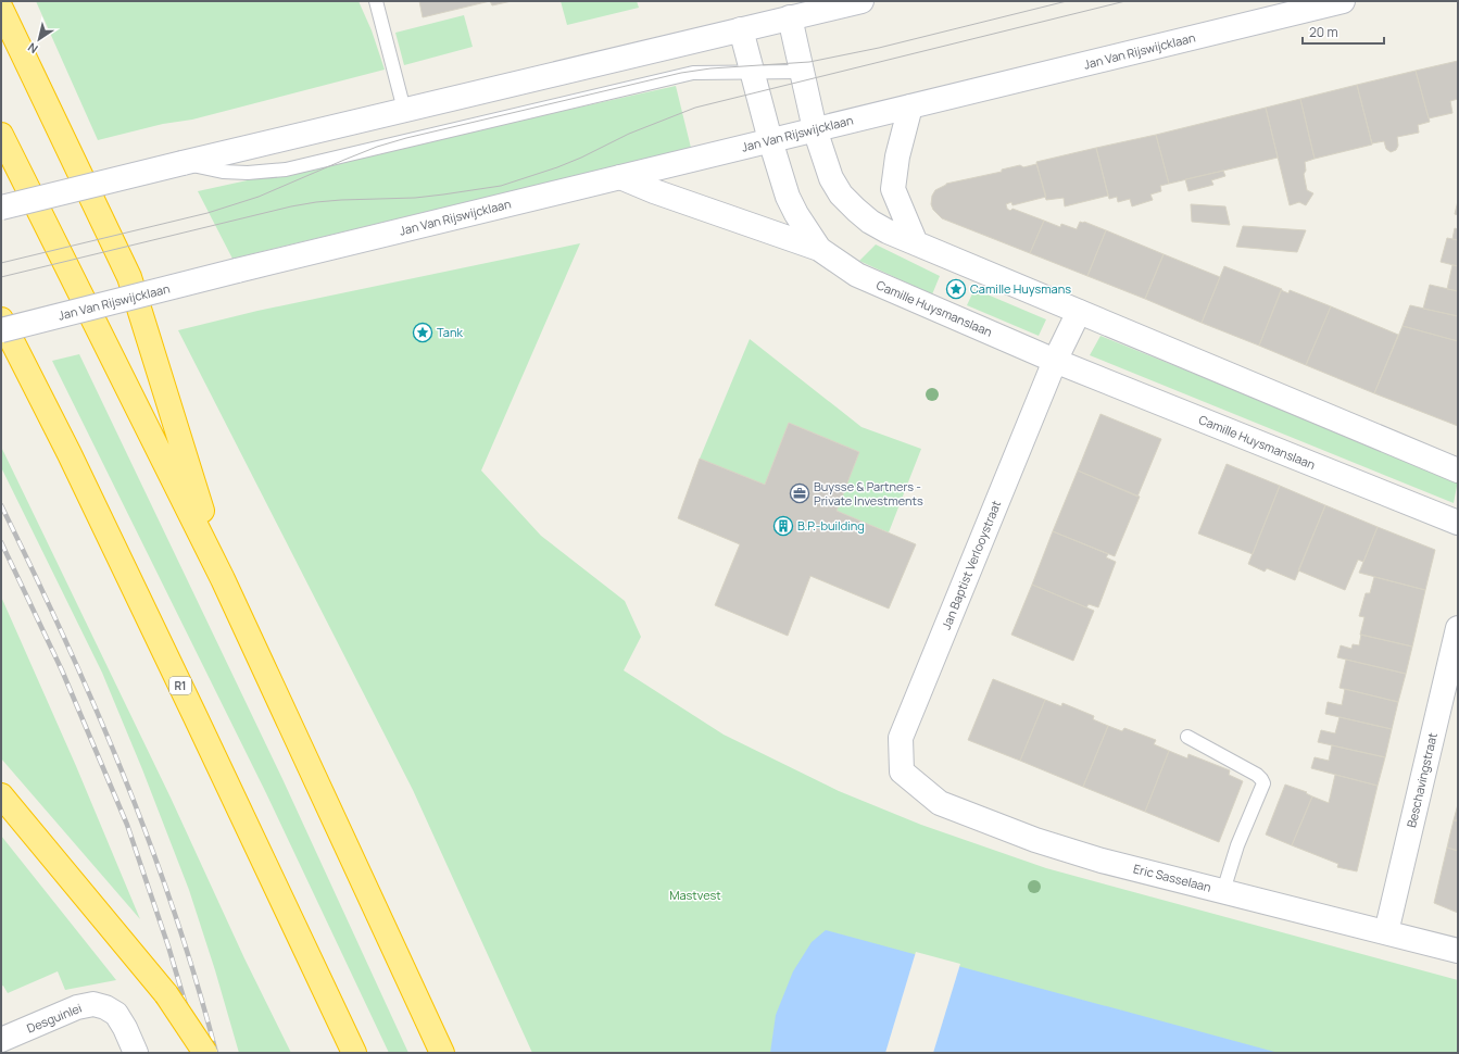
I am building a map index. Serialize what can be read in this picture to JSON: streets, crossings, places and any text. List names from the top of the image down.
{
  "streets": {
    "highway": ["R1"],
    "street": [
      "Jan Van Rijswijcklaan",
      "Camille Huysmanslaan",
      "Jan Baptist Verlooystraat",
      "Beschavingstraat",
      "Eric Sasselaan",
      "Desguinlei"
    ]
  },
  "crossings": [
    ["Jan Van Rijswijcklaan", "Camille Huysmanslaan"],
    ["Camille Huysmanslaan", "Jan Baptist Verlooystraat"],
    ["Jan Baptist Verlooystraat", "Eric Sasselaan"],
    ["Beschavingstraat", "Eric Sasselaan"]
  ],
  "parks": ["Mastvest"],
  "places": {
    "place": ["Camille Huysmans", "Tank"],
    "office": ["Buysse & Partners - Private Investments"],
    "building": ["B.P.-building"]
  },
  "scale_bar": "20 m",
  "north": "bottom left"
}
